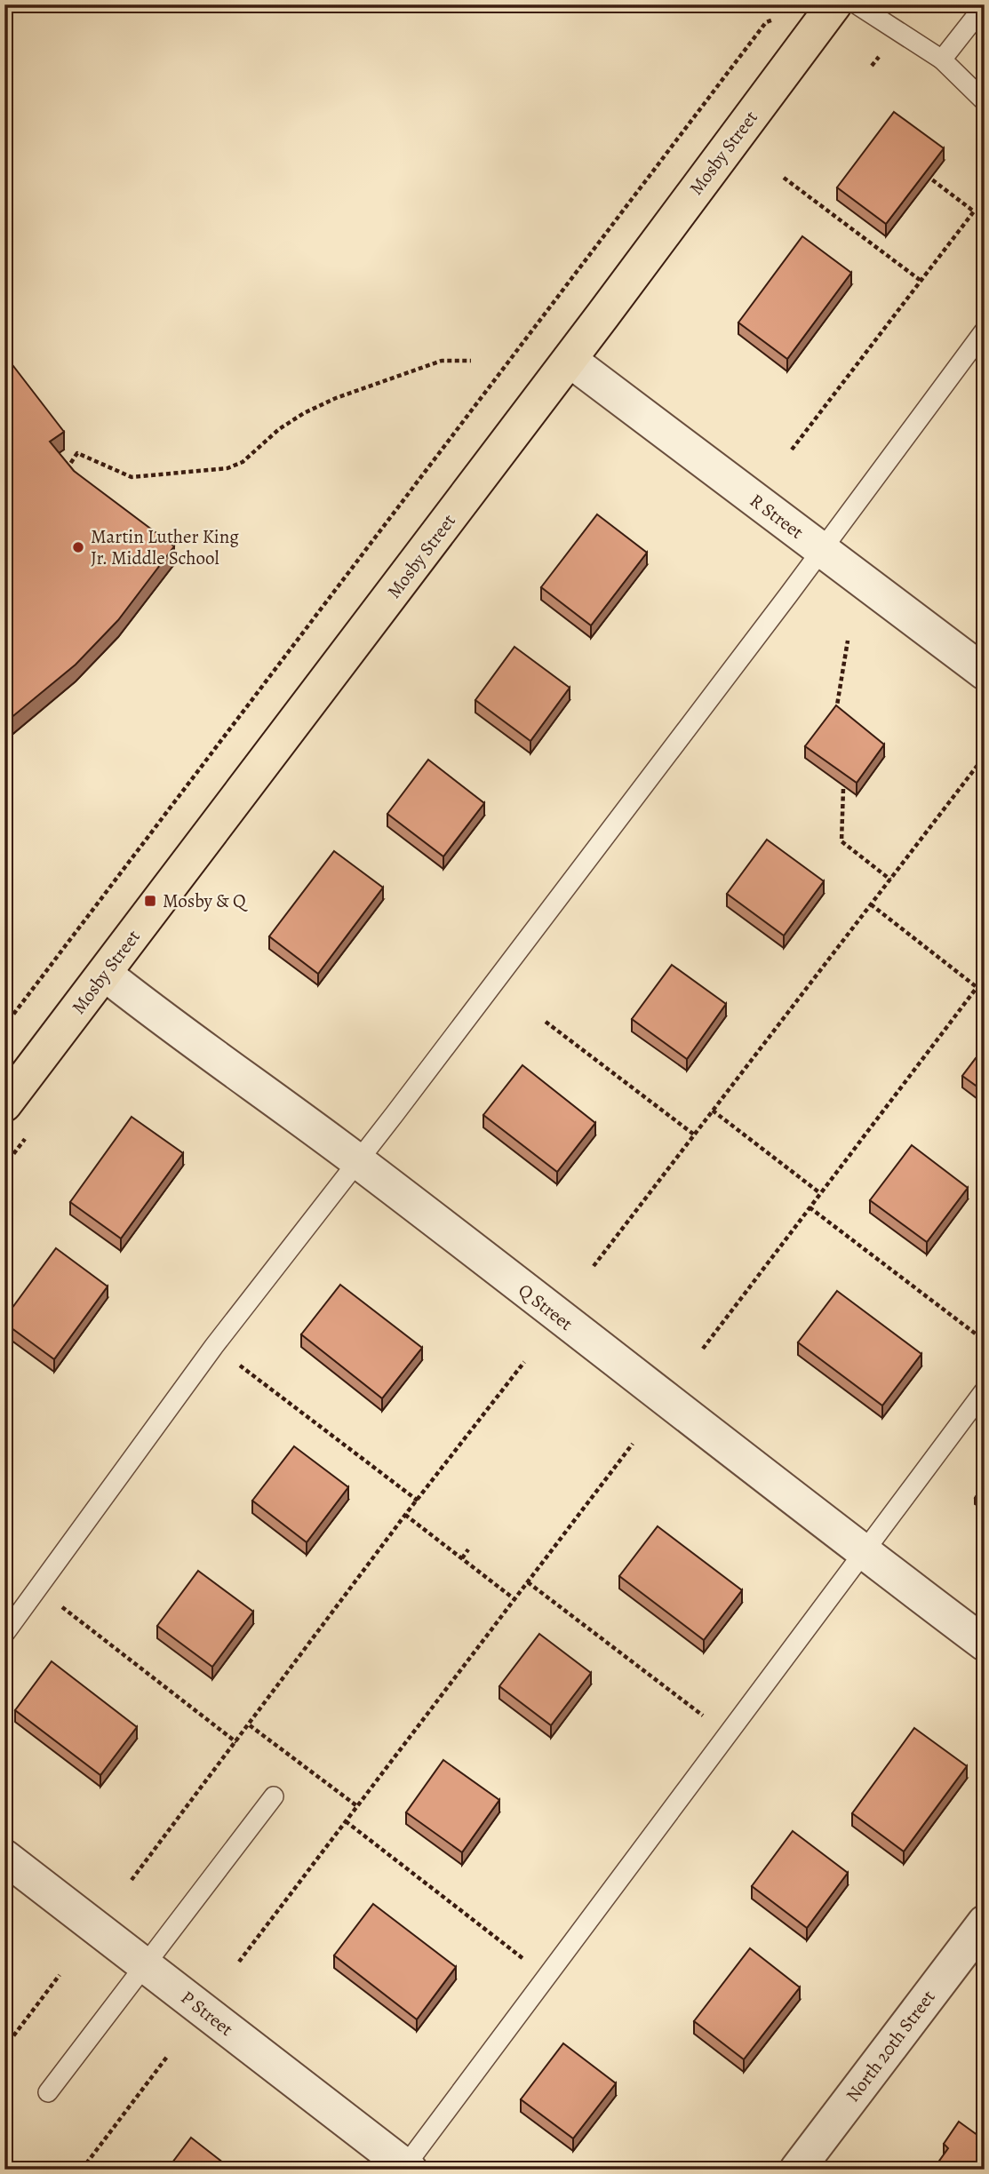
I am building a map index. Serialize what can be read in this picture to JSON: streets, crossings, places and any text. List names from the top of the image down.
{
  "streets": {
    "main road": ["Mosby Street"],
    "street": [
      "R Street",
      "Q Street",
      "P Street",
      "North 20th Street"
    ]
  },
  "crossings": [
    ["Mosby Street", "R Street"],
    ["Mosby Street", "Q Street"]
  ],
  "places": {
    "other": ["Martin Luther King Jr. Middle School"],
    "transit": ["Mosby & Q"]
  }
}
